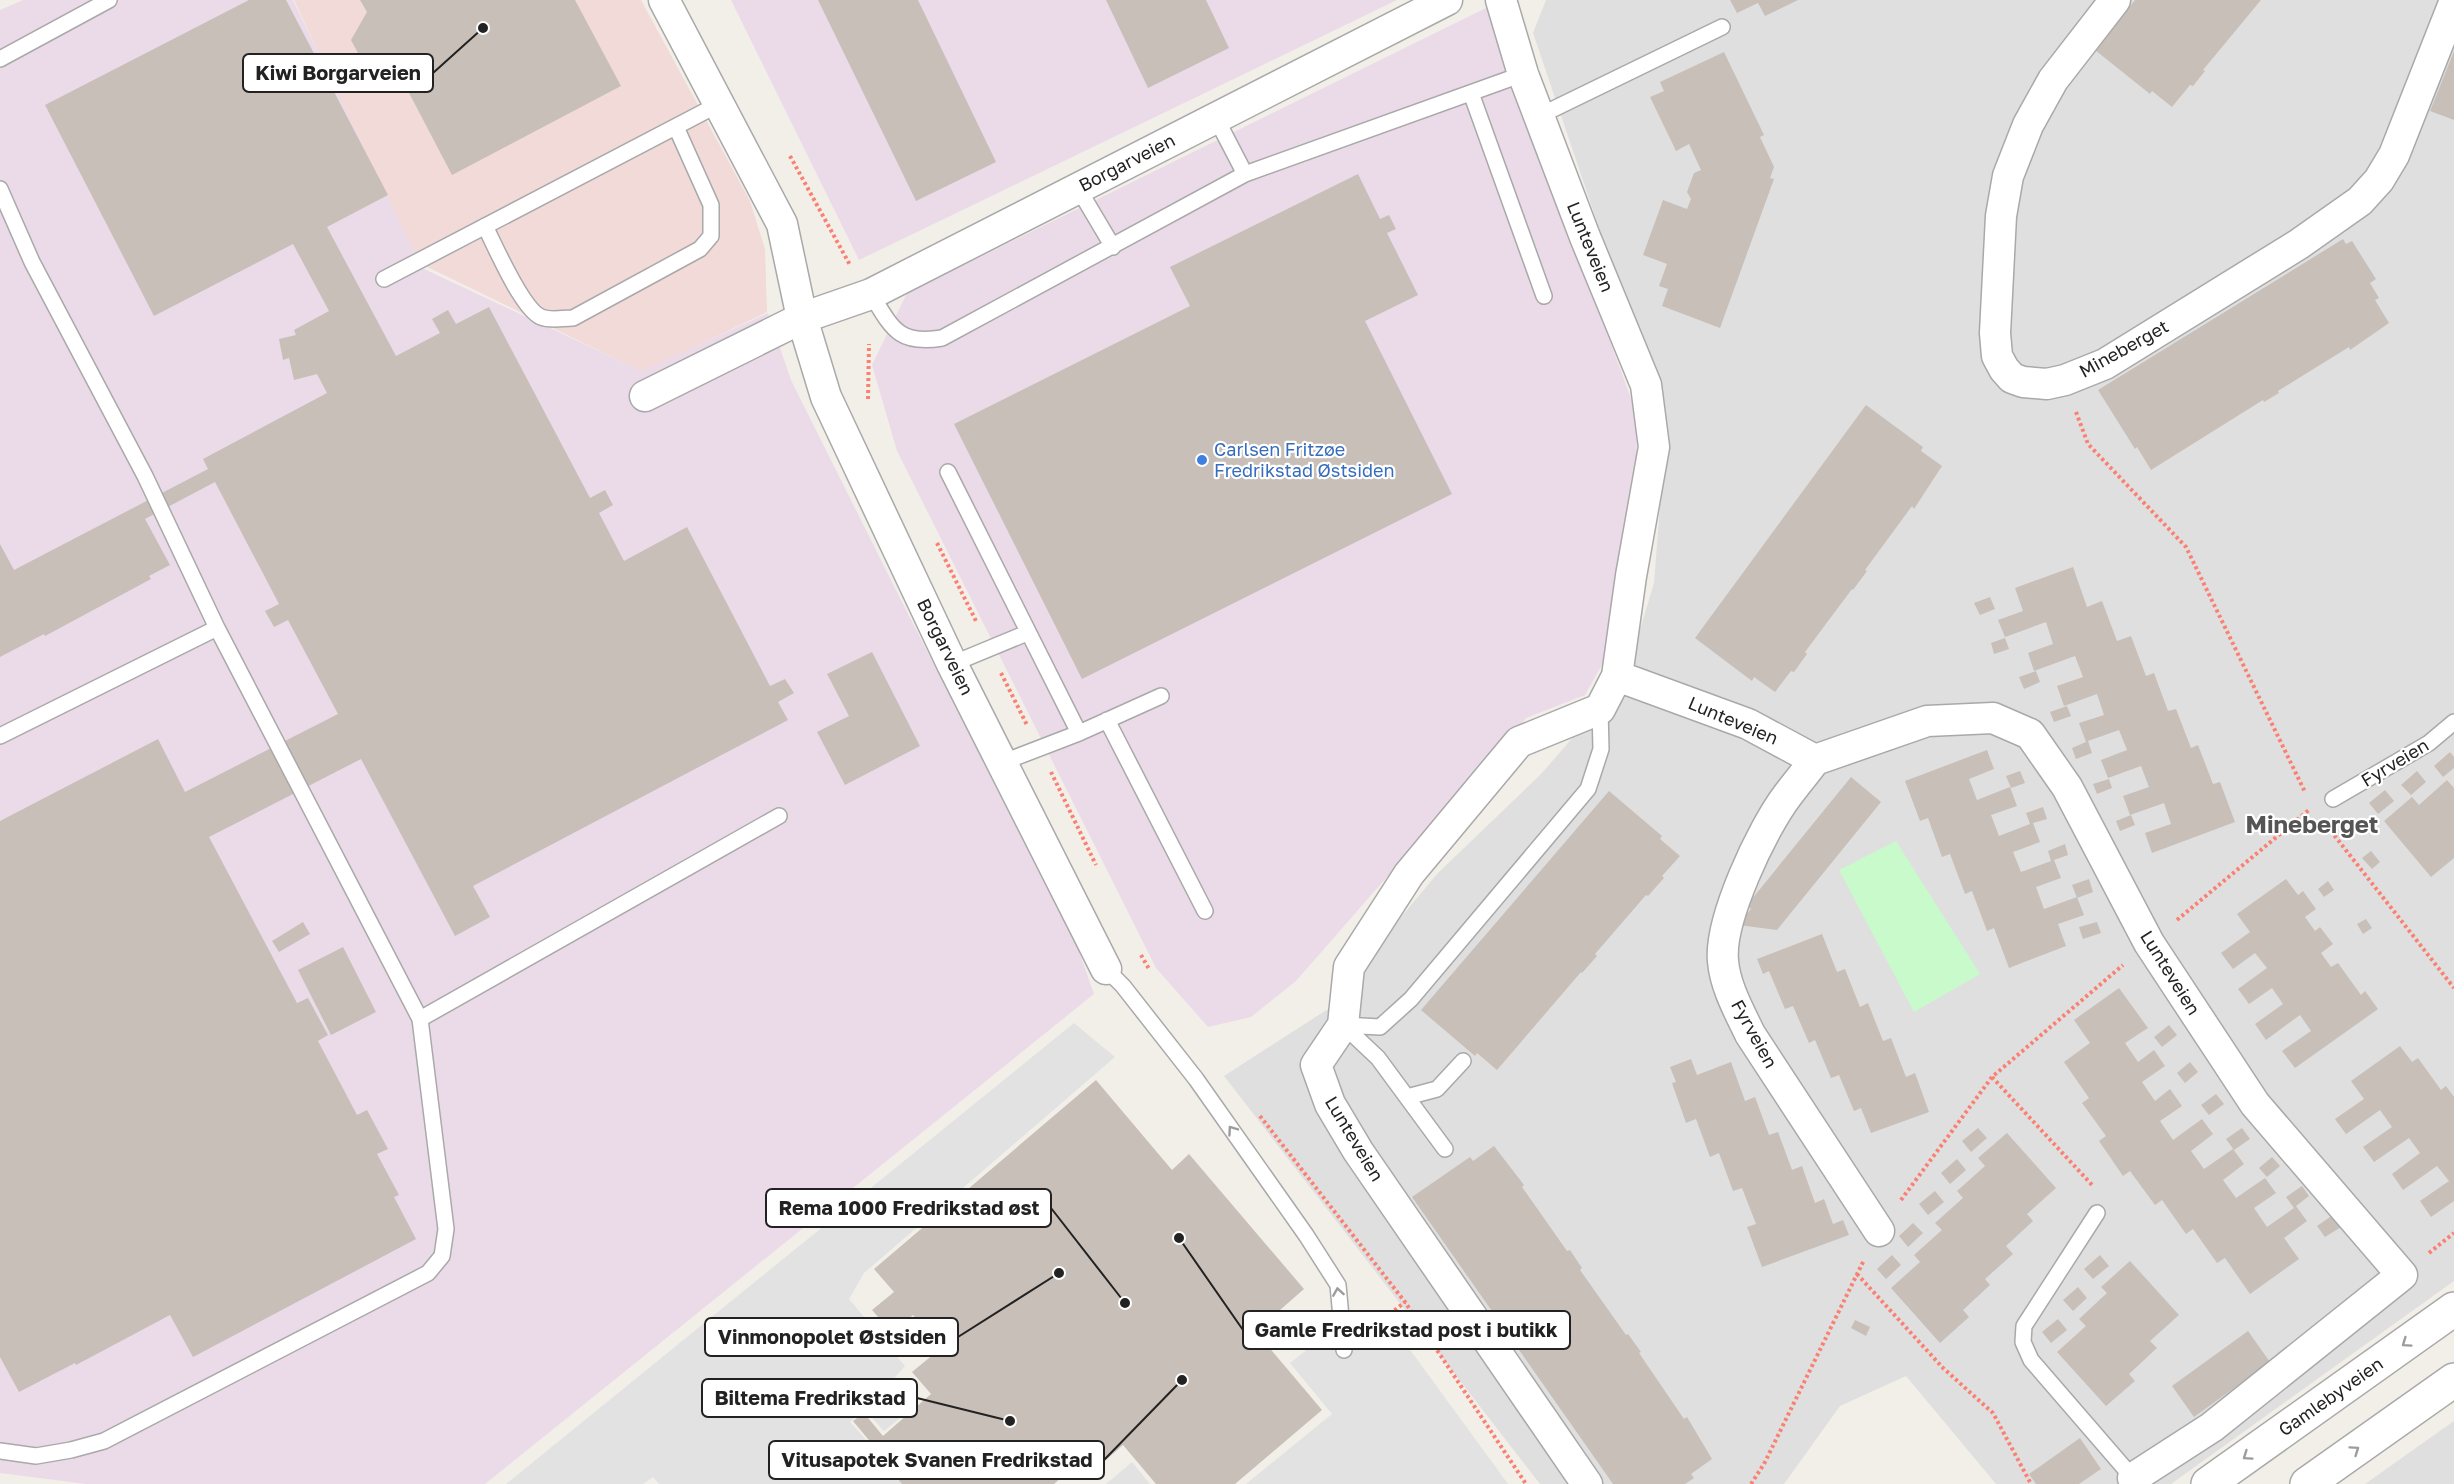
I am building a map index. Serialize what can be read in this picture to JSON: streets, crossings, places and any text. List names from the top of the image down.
{
  "streets": {
    "street": [
      "Borgarveien",
      "Lunteveien",
      "Mineberget",
      "Fyrveien",
      "Gamlebyveien"
    ]
  },
  "crossings": [
    ["Lunteveien", "Fyrveien"]
  ],
  "districts": ["Mineberget"],
  "places": [
    "Kiwi Borgarveien",
    "Carlsen Fritzøe Fredrikstad Østsiden",
    "Gamle Fredrikstad post i butikk",
    "Vinmonopolet Østsiden",
    "Rema 1000 Fredrikstad øst",
    "Vitusapotek Svanen Fredrikstad",
    "Biltema Fredrikstad"
  ]
}
